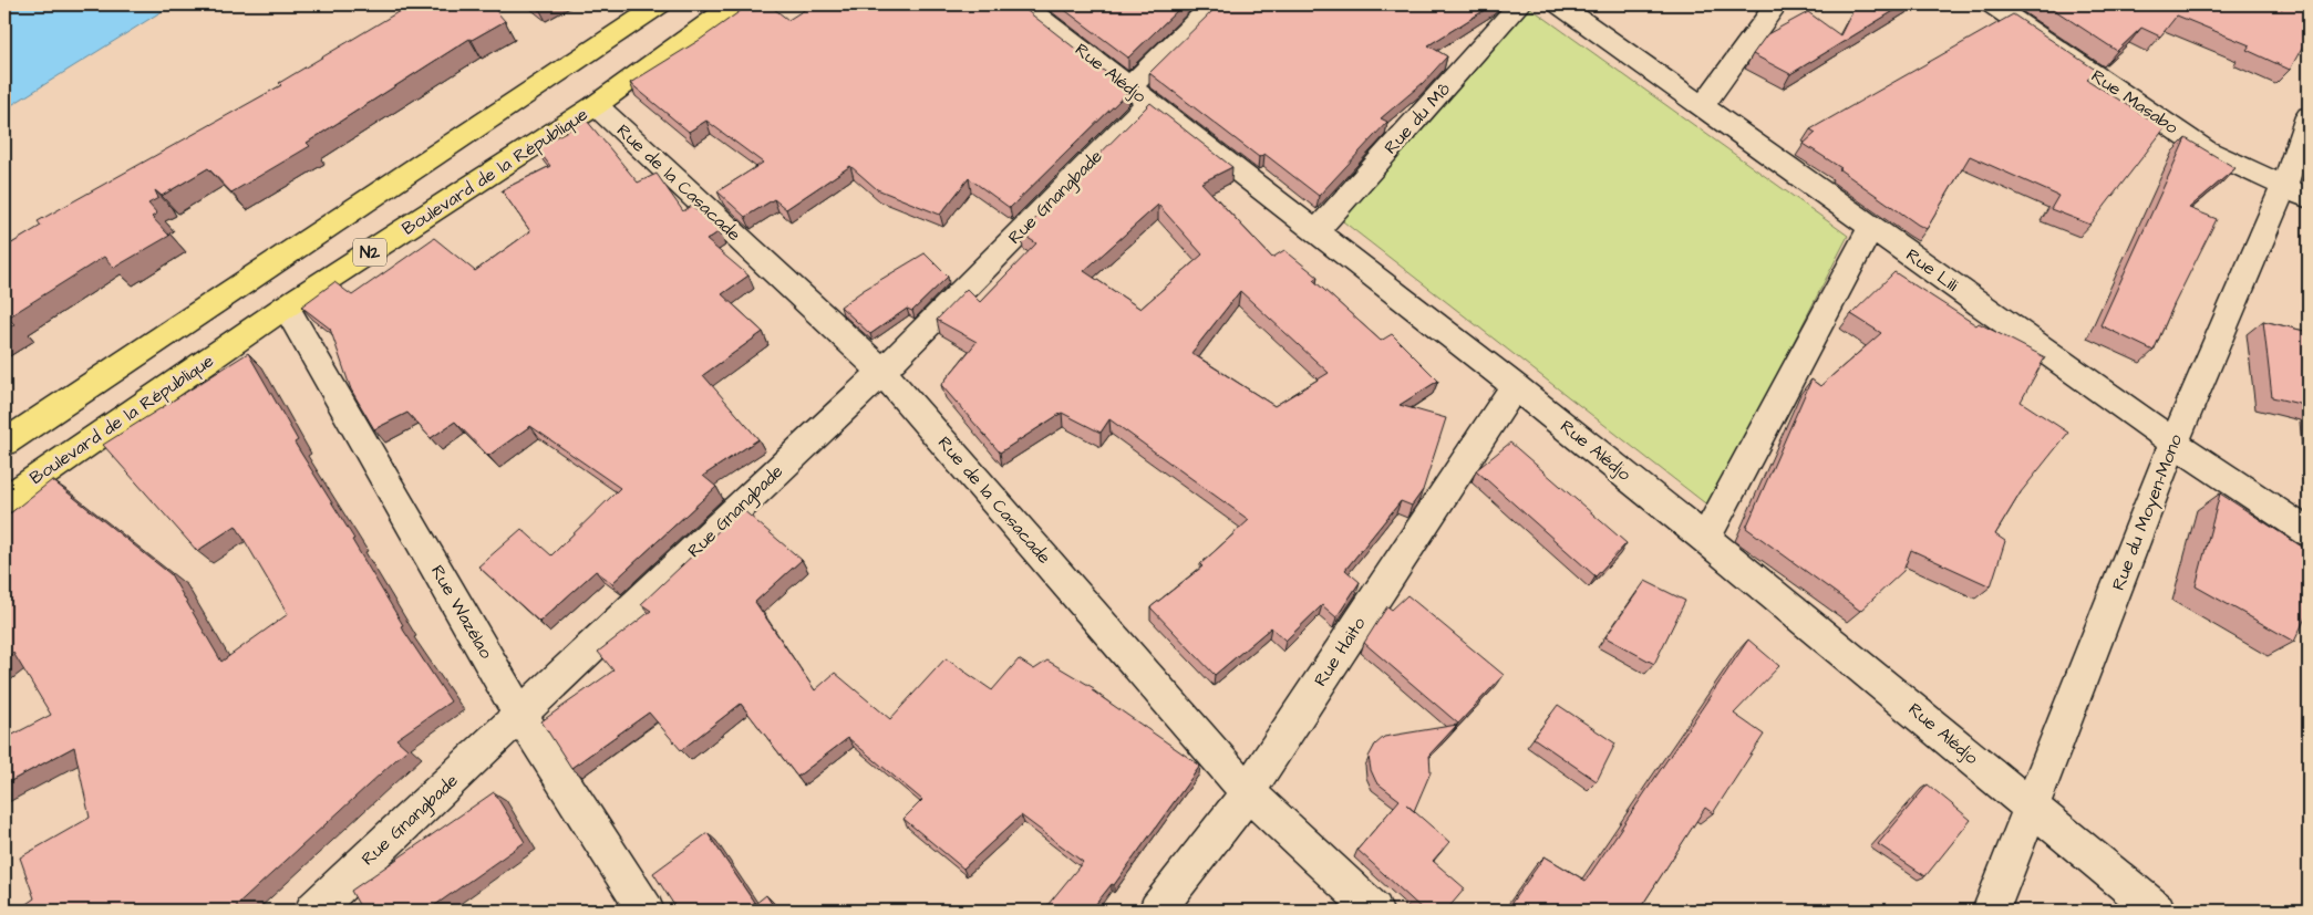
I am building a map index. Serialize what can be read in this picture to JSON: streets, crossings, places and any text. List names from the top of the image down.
{
  "streets": {
    "highway": ["Boulevard de la République", "N2"],
    "street": [
      "Rue Alédjo",
      "Rue Masabo",
      "Rue du Mô",
      "Rue de la Casacade",
      "Rue Gnangbade",
      "Rue Lili",
      "Rue du Moyen-Mono",
      "Rue Wazélao",
      "Rue Haito"
    ]
  },
  "crossings": [
    ["Rue Alédjo", "Rue du Mô"],
    ["Rue Alédjo", "Rue Gnangbade"],
    ["Rue Alédjo", "Rue du Moyen-Mono"],
    ["Rue Alédjo", "Rue Haito"],
    ["Rue Masabo", "Rue du Moyen-Mono"],
    ["Boulevard de la République", "Rue de la Casacade"],
    ["Boulevard de la République", "Rue Wazélao"],
    ["Rue de la Casacade", "Rue Gnangbade"],
    ["Rue de la Casacade", "Rue Haito"],
    ["Rue Gnangbade", "Rue Wazélao"],
    ["Rue Lili", "Rue du Moyen-Mono"]
  ]
}
